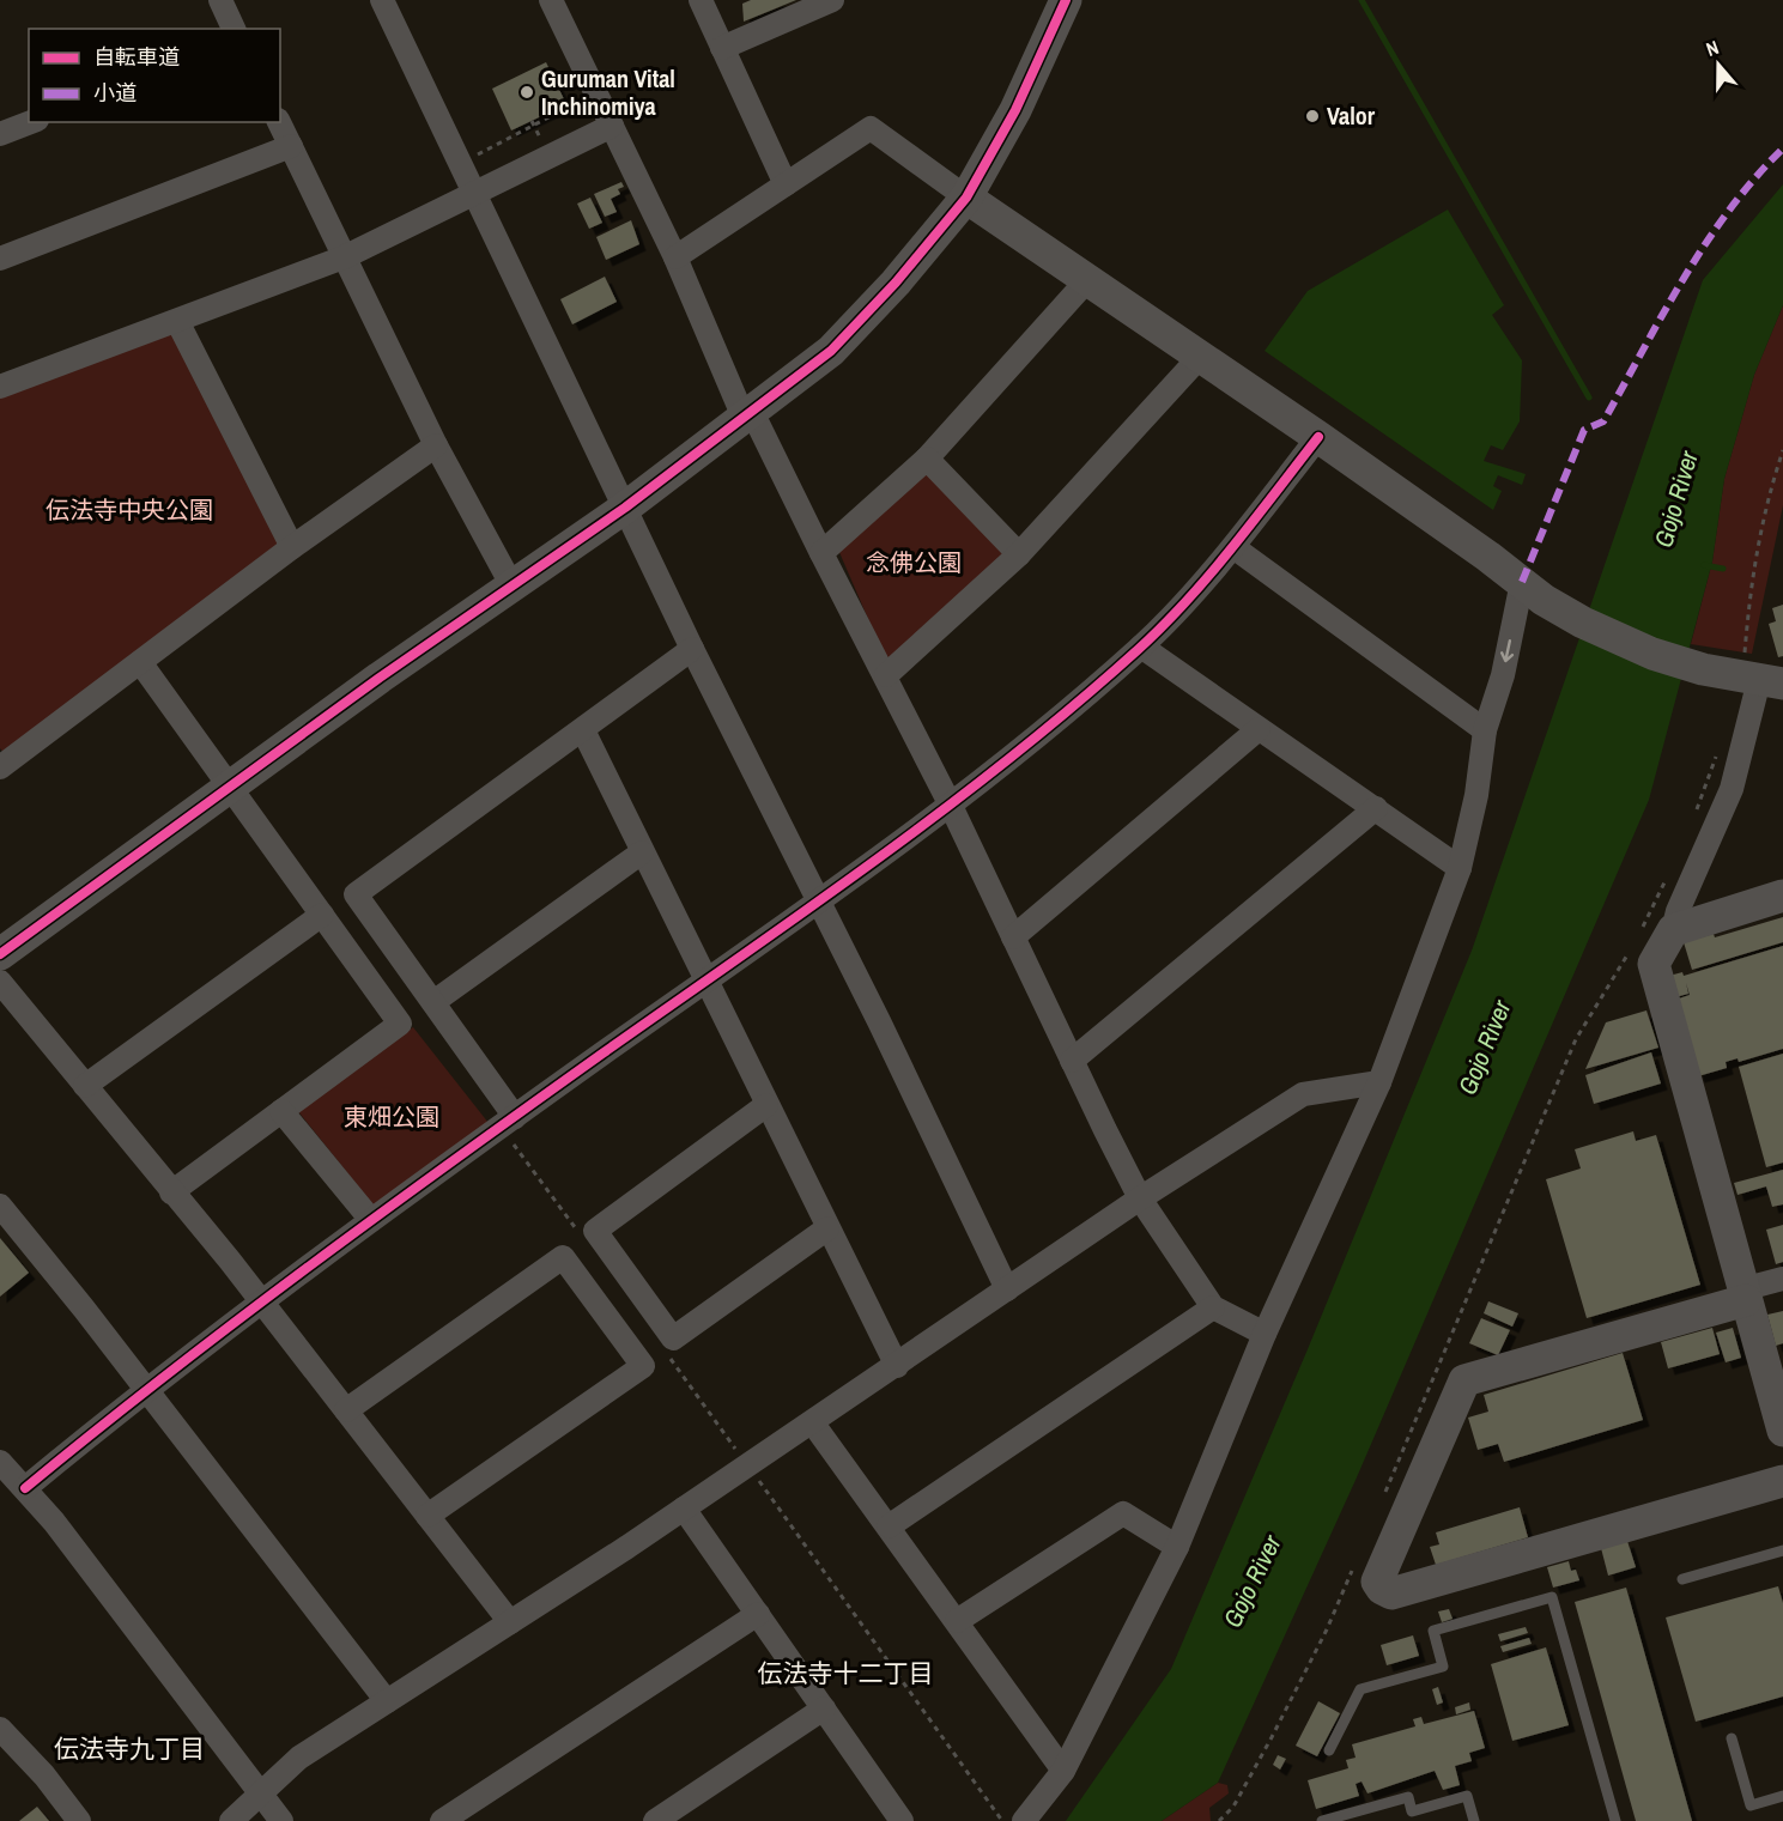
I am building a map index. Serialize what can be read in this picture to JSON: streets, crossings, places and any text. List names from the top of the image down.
{
  "districts": ["伝法寺十二丁目", "伝法寺九丁目"],
  "water": ["Gojo River"],
  "parks": ["伝法寺中央公園", "念佛公園", "東畑公園"],
  "places": ["Guruman Vital Inchinomiya", "Valor"],
  "legend": ["自転車道", "小道"],
  "north": "top"
}
